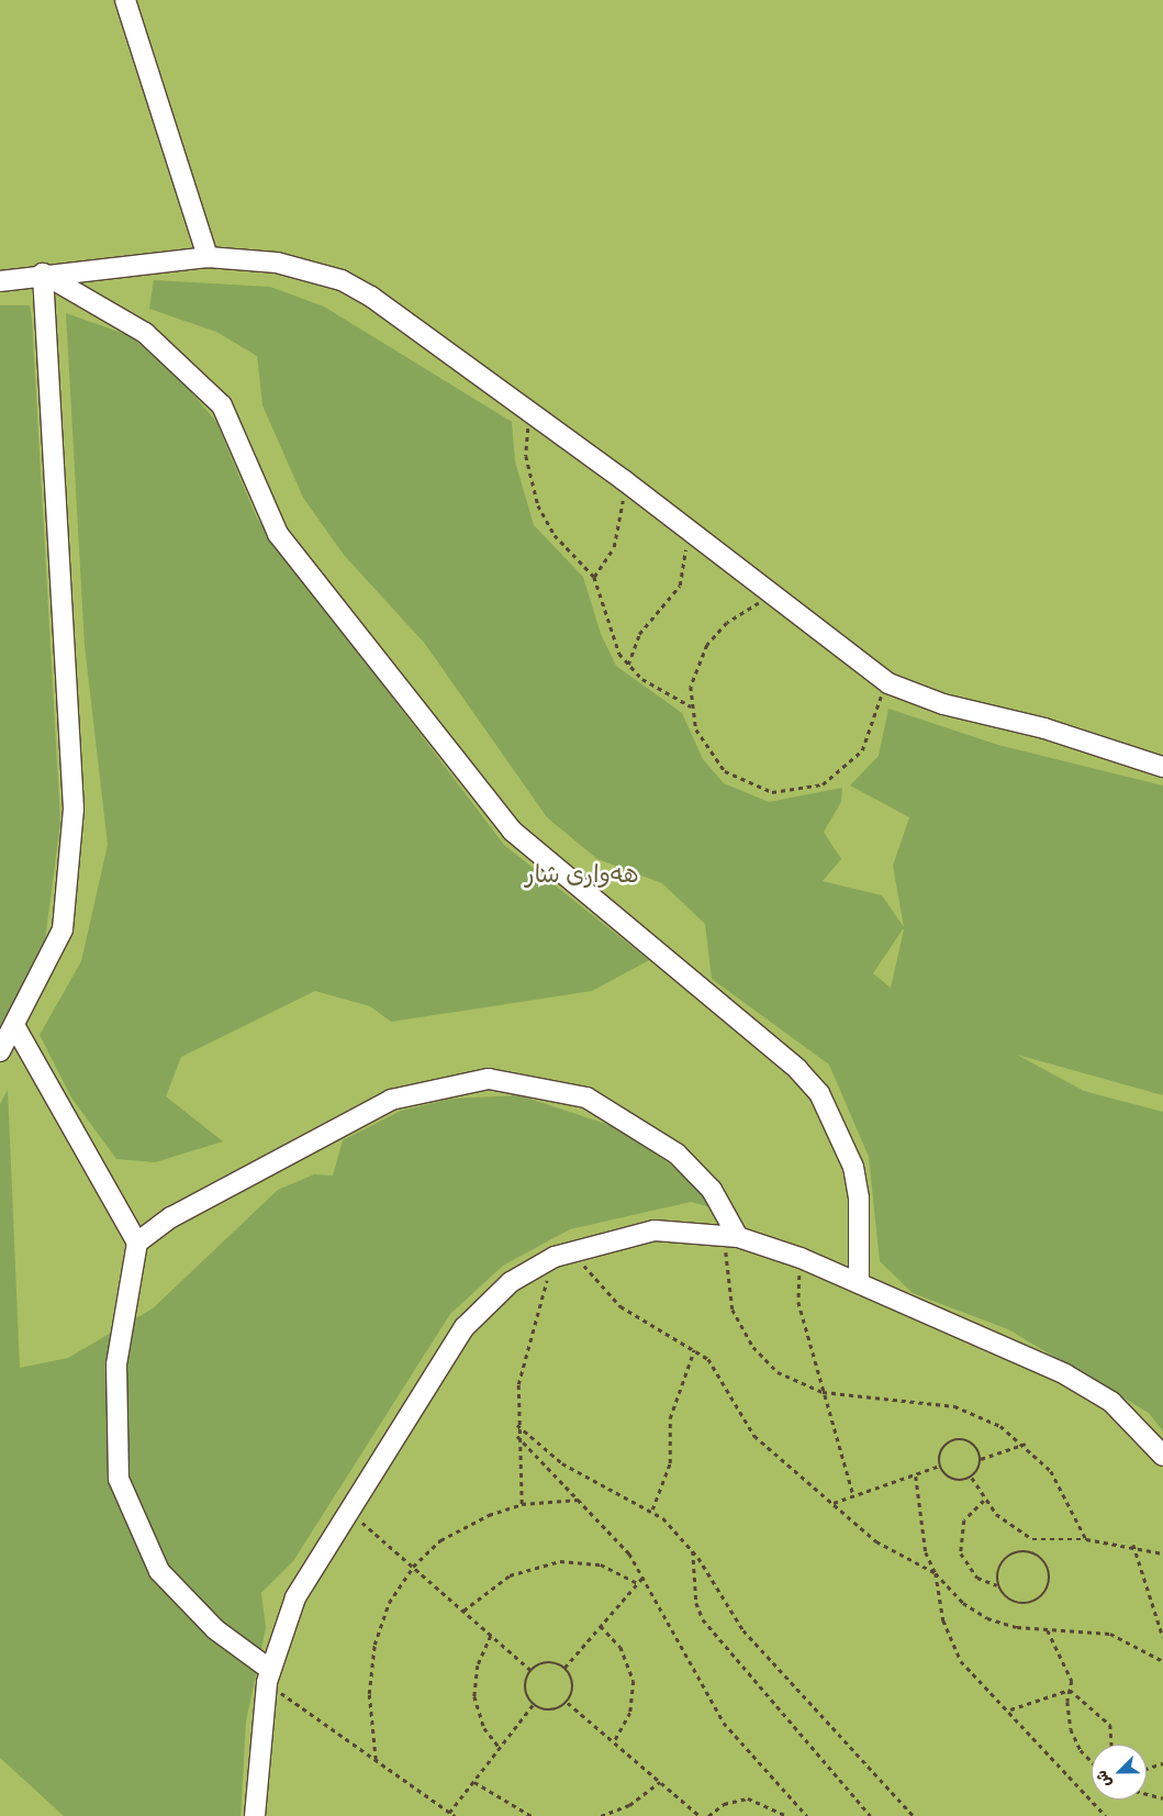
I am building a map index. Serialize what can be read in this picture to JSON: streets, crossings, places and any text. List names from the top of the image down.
{
  "parks": ["هەواری شار"],
  "north": "bottom left"
}
